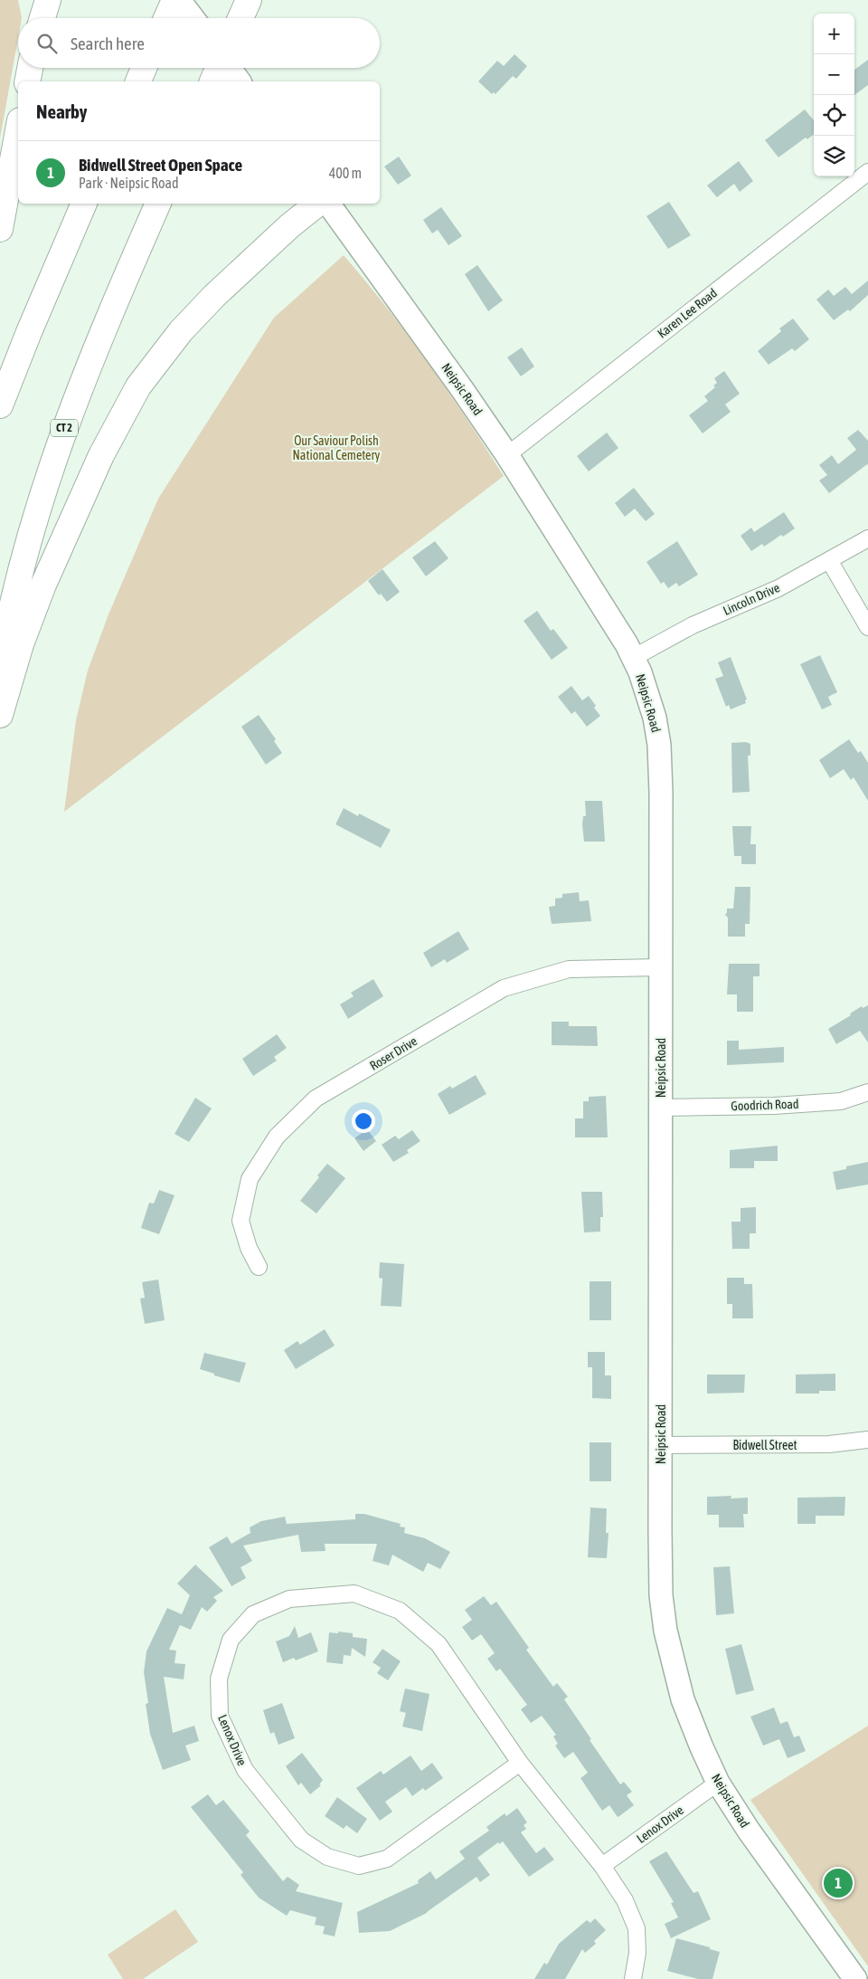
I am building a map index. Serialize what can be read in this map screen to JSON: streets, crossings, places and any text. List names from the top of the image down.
{
  "streets": {
    "highway": ["CT 2"],
    "street": [
      "Karen Lee Road",
      "Neipsic Road",
      "Lincoln Drive",
      "Roser Drive",
      "Goodrich Road",
      "Bidwell Street",
      "Lenox Drive"
    ]
  },
  "crossings": [
    ["Karen Lee Road", "Neipsic Road"],
    ["Neipsic Road", "Lincoln Drive"],
    ["Neipsic Road", "Roser Drive"],
    ["Neipsic Road", "Goodrich Road"],
    ["Neipsic Road", "Bidwell Street"],
    ["Neipsic Road", "Lenox Drive"]
  ],
  "parks": ["Our Saviour Polish National Cemetery"],
  "page": {
    "map_buttons": ["+", "−"],
    "search": "Search here",
    "heading": "Nearby",
    "list": [
      {
        "mark": "1",
        "name": "Bidwell Street Open Space",
        "note": "Park · Neipsic Road",
        "value": "400 m"
      }
    ],
    "pins": "1"
  }
}
